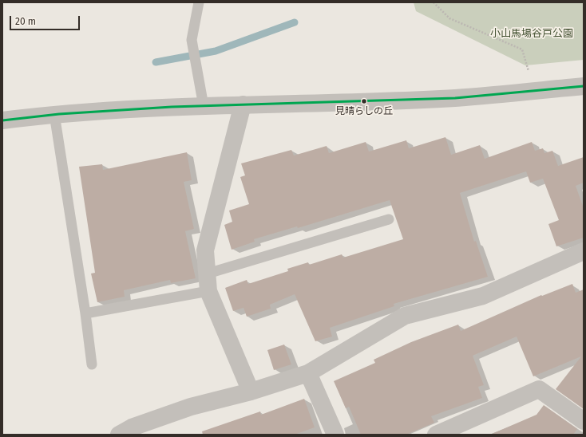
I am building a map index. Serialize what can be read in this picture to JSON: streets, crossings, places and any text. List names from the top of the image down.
{
  "parks": ["小山馬場谷戸公園"],
  "places": ["見晴らしの丘"],
  "scale_bar": "20 m"
}
